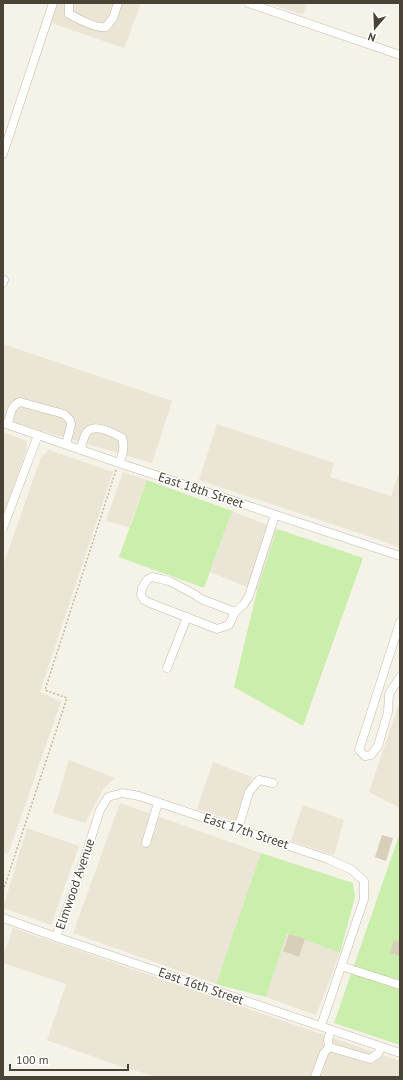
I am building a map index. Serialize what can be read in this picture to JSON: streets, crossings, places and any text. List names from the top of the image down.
{
  "streets": {
    "street": [
      "East 18th Street",
      "East 17th Street",
      "Elmwood Avenue",
      "East 16th Street"
    ]
  },
  "crossings": [
    ["East 17th Street", "Elmwood Avenue"],
    ["East 17th Street", "East 16th Street"],
    ["Elmwood Avenue", "East 16th Street"]
  ],
  "scale_bar": "100 m",
  "north": "bottom"
}
